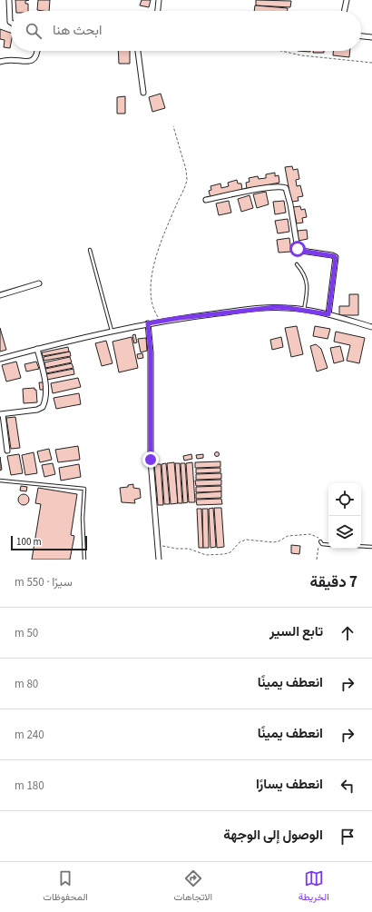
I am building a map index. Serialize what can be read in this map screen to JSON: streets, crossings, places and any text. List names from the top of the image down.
{
  "scale_bar": "100 m",
  "page": {
    "search": "ابحث هنا",
    "scale": "100 m",
    "heading": ["7 دقيقة", "سيرًا · 550 m"],
    "list": [
      ["تابع السير", "50 m"],
      ["انعطف يمينًا", "80 m"],
      ["انعطف يمينًا", "240 m"],
      ["انعطف يسارًا", "180 m"],
      "الوصول إلى الوجهة"
    ],
    "nav": ["الخريطة", "الاتجاهات", "المحفوظات"]
  }
}
